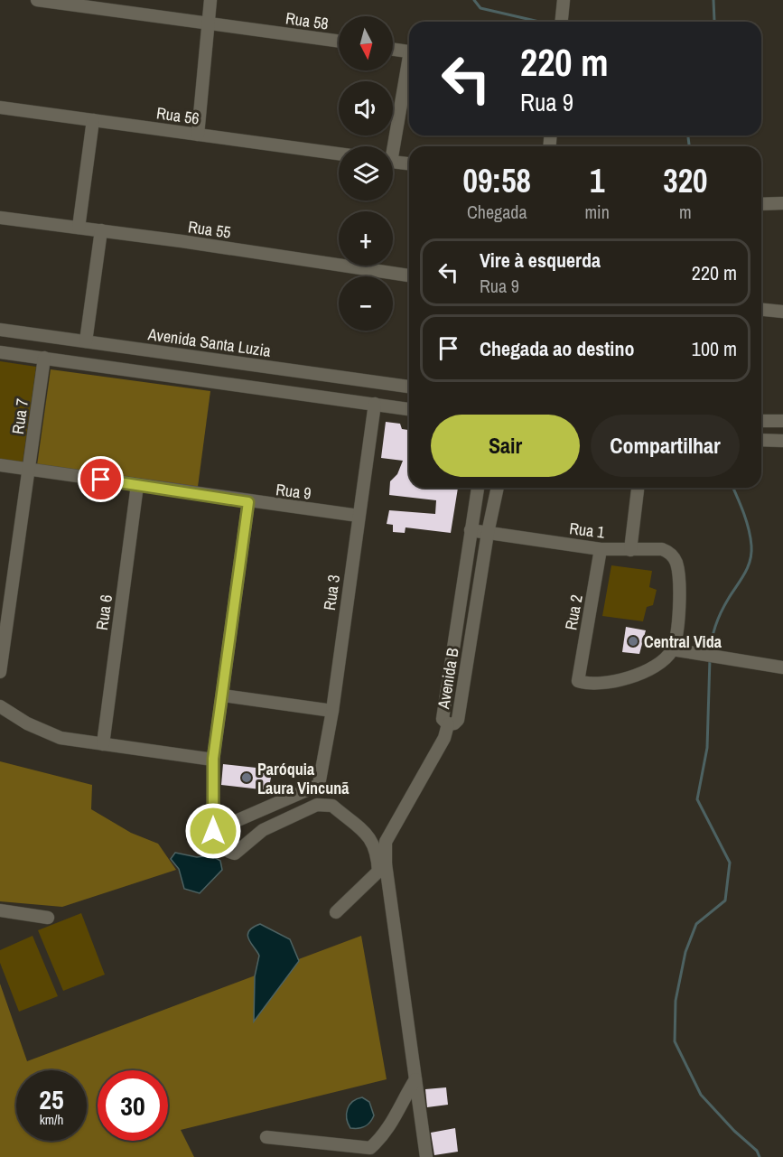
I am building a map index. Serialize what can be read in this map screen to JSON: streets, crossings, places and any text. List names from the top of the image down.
{
  "streets": {
    "street": [
      "Rua 58",
      "Rua 56",
      "Rua 55",
      "Avenida Santa Luzia",
      "Rua 7",
      "Rua 9",
      "Rua 1",
      "Rua 3",
      "Rua 6",
      "Rua 2",
      "Avenida B"
    ]
  },
  "crossings": [
    ["Rua 7", "Rua 9"],
    ["Rua 9", "Rua 3"],
    ["Rua 9", "Rua 6"],
    ["Rua 1", "Rua 2"],
    ["Rua 1", "Avenida B"]
  ],
  "places": ["Central Vida", "Paróquia Laura Vincunã"],
  "north": "bottom",
  "page": {
    "map_buttons": ["+", "−"],
    "turn": ["220 m", "Rua 9"],
    "eta": [
      "09:58",
      "Chegada",
      "1",
      "min",
      "320",
      "m"
    ],
    "list": [
      {
        "name": "Vire à esquerda",
        "note": "Rua 9",
        "value": "220 m"
      },
      {
        "name": "Chegada ao destino",
        "value": "100 m"
      }
    ],
    "buttons": ["Sair", "Compartilhar"],
    "speed": "25 km/h",
    "limit": "30"
  }
}
